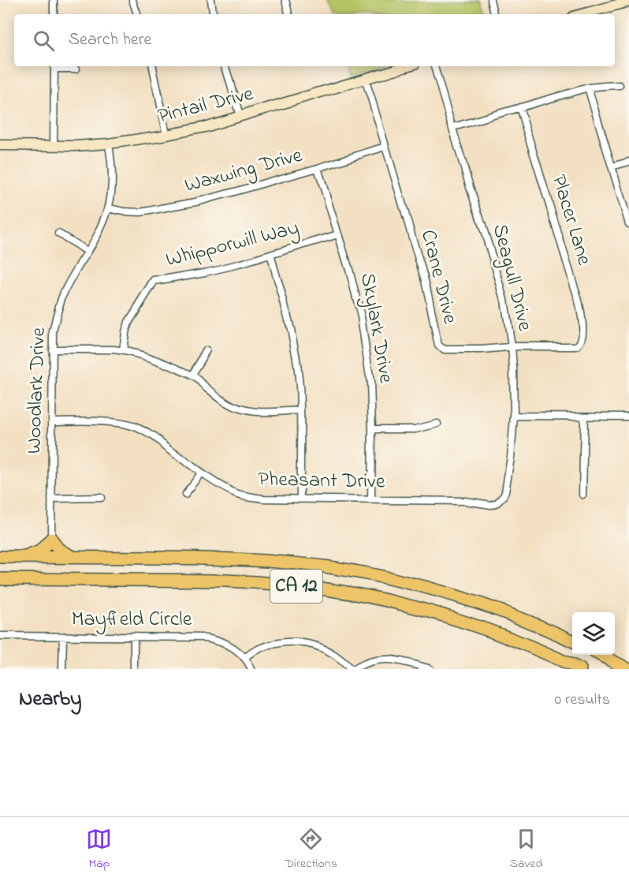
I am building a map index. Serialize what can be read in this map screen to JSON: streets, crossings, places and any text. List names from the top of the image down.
{
  "streets": {
    "highway": ["CA 12"],
    "street": [
      "Pintail Drive",
      "Waxwing Drive",
      "Placer Lane",
      "Whipporwill Way",
      "Crane Drive",
      "Seagull Drive",
      "Skylark Drive",
      "Woodlark Drive",
      "Pheasant Drive",
      "Mayfield Circle"
    ]
  },
  "crossings": [
    ["Pintail Drive", "Crane Drive"],
    ["Pintail Drive", "Woodlark Drive"],
    ["Waxwing Drive", "Crane Drive"],
    ["Waxwing Drive", "Skylark Drive"],
    ["Waxwing Drive", "Woodlark Drive"],
    ["Placer Lane", "Crane Drive"],
    ["Whipporwill Way", "Skylark Drive"],
    ["Crane Drive", "Seagull Drive"],
    ["Seagull Drive", "Pheasant Drive"],
    ["Skylark Drive", "Pheasant Drive"],
    ["Woodlark Drive", "Pheasant Drive"]
  ],
  "page": {
    "search": "Search here",
    "heading": ["Nearby", "0 results"],
    "nav": ["Map", "Directions", "Saved"]
  }
}
